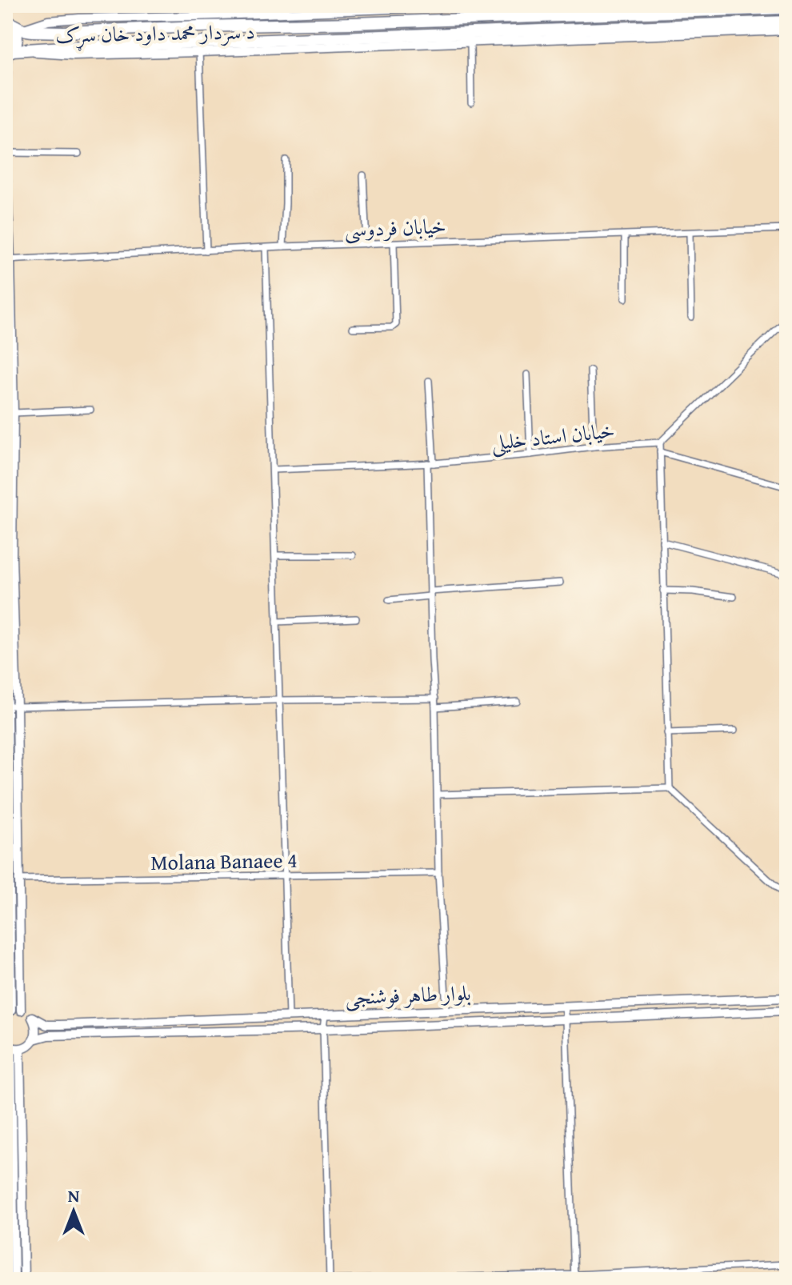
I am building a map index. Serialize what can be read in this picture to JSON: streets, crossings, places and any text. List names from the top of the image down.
{
  "streets": {
    "highway": ["د سردار محمد داود خان سړک"],
    "street": [
      "خیابان فردوسی",
      "خیابان استاد خلیلی",
      "Molana Banaee 4",
      "بلوار طاهر فوشنجی"
    ]
  },
  "north": "top"
}
